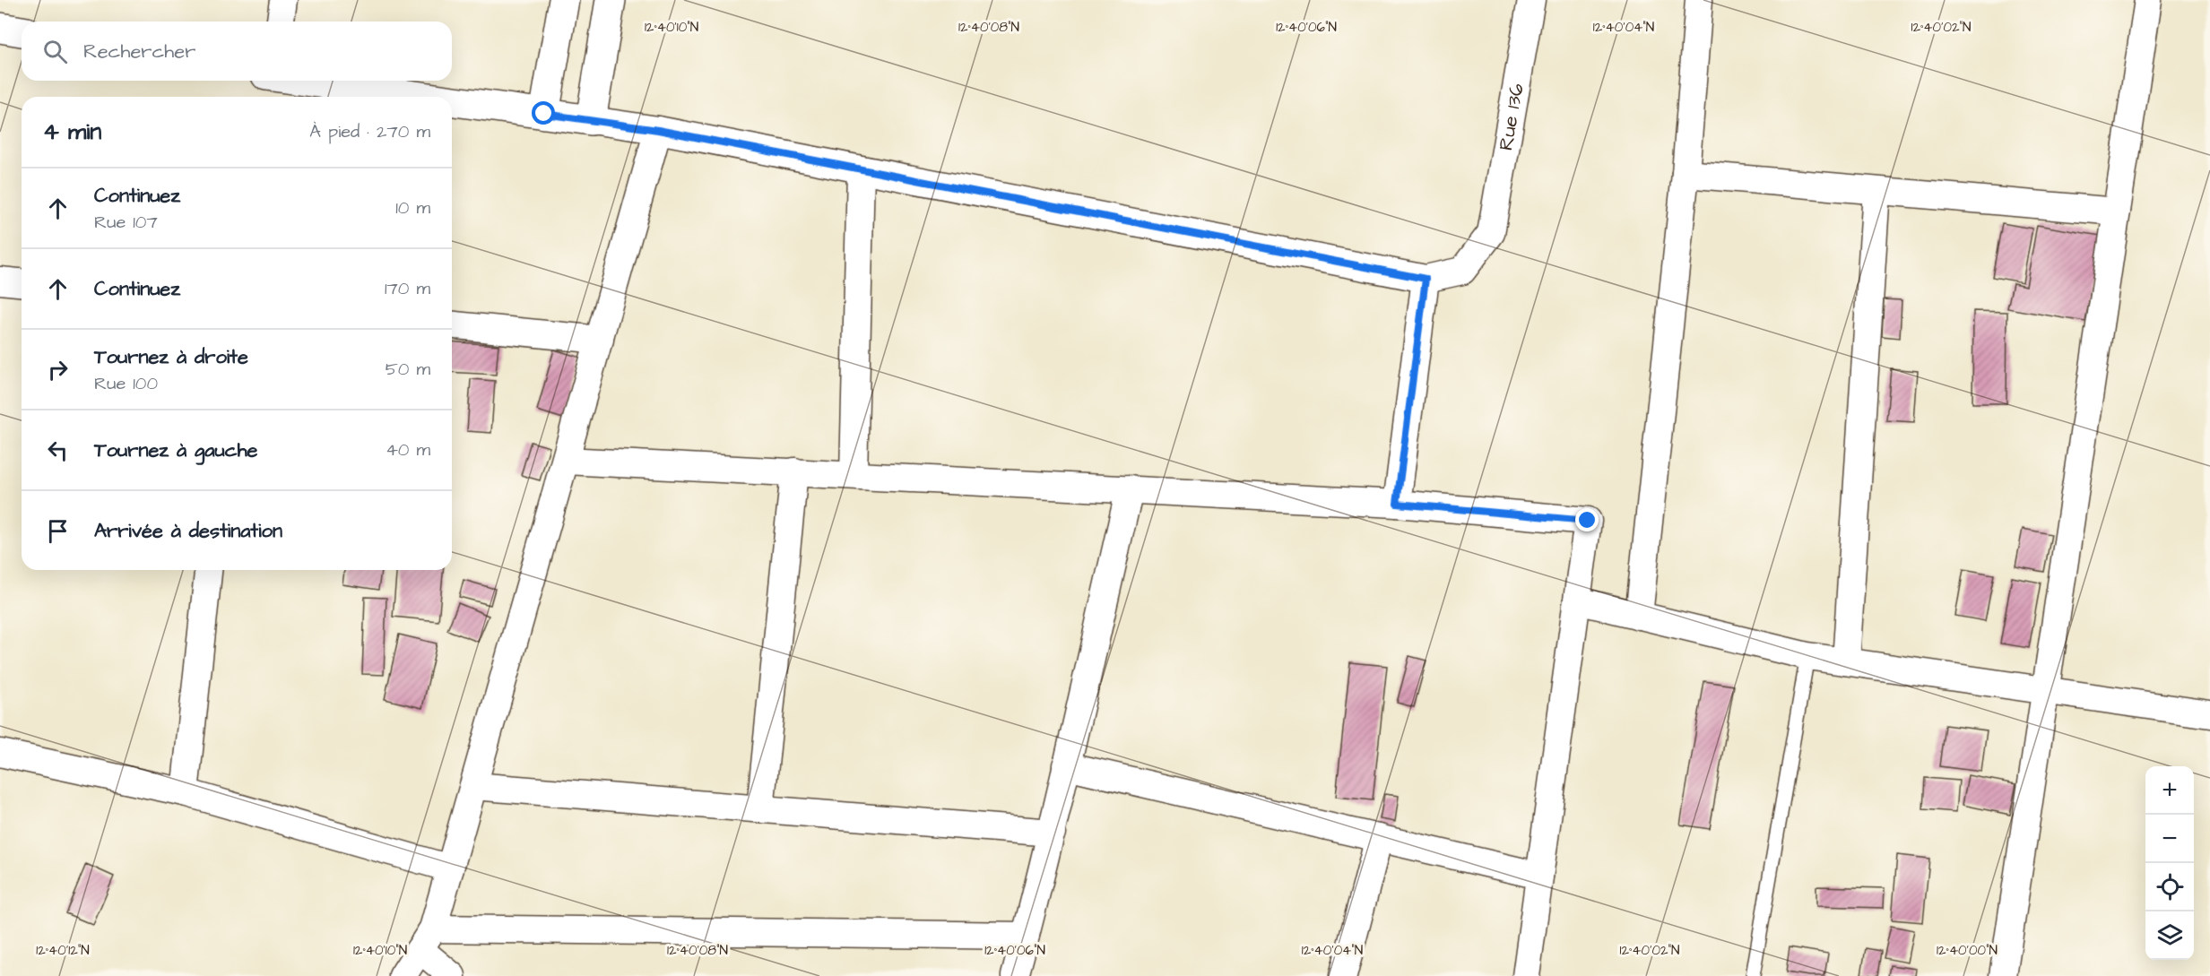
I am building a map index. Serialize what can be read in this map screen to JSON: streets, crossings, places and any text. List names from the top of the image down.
{
  "streets": {
    "street": ["Rue 136"]
  },
  "page": {
    "search": "Rechercher",
    "heading": ["4 min", "À pied · 270 m"],
    "list": [
      ["Continuez", "Rue 107", "10 m"],
      ["Continuez", "170 m"],
      ["Tournez à droite", "Rue 100", "50 m"],
      ["Tournez à gauche", "40 m"],
      "Arrivée à destination"
    ],
    "map_buttons": ["+", "−"]
  },
  "coordinates": [
    "12°40'10\"N",
    "12°40'08\"N",
    "12°40'06\"N",
    "12°40'04\"N",
    "12°40'02\"N",
    "12°40'12\"N",
    "12°40'00\"N"
  ]
}
